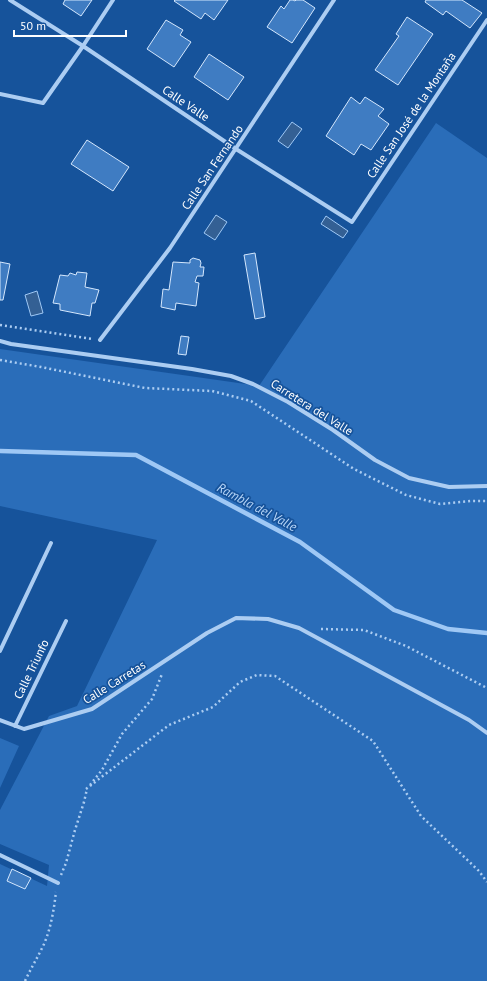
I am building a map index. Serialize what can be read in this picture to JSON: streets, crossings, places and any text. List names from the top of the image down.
{
  "streets": {
    "street": [
      "Calle Valle",
      "Calle San José de la Montaña",
      "Calle San Fernando",
      "Carretera del Valle",
      "Calle Triunfo",
      "Calle Carretas"
    ]
  },
  "crossings": [
    ["Calle Valle", "Calle San José de la Montaña"],
    ["Calle Valle", "Calle San Fernando"],
    ["Calle Triunfo", "Calle Carretas"]
  ],
  "water": ["Rambla del Valle"],
  "scale_bar": "50 m"
}
